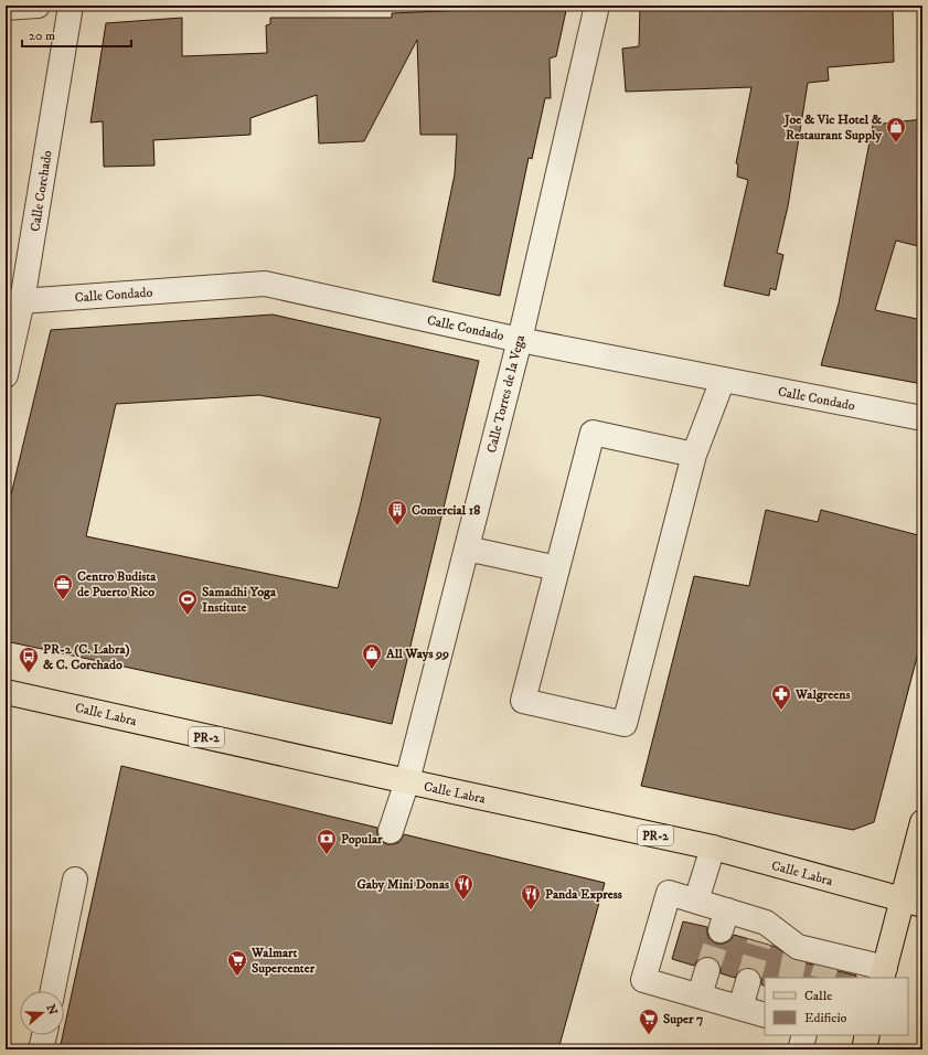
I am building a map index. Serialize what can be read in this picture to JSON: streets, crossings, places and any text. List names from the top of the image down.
{
  "streets": {
    "main road": ["Calle Labra", "PR-2"],
    "street": ["Calle Corchado", "Calle Condado", "Calle Torres de la Vega"]
  },
  "crossings": [
    ["Calle Corchado", "Calle Condado"],
    ["Calle Condado", "Calle Torres de la Vega"],
    ["Calle Torres de la Vega", "Calle Labra"]
  ],
  "places": {
    "shop": ["Joe & Vic Hotel & Restaurant Supply", "All Ways 99"],
    "building": ["Comercial 18"],
    "office": ["Centro Budista de Puerto Rico"],
    "sports": ["Samadhi Yoga Institute"],
    "bus stop": ["PR-2 (C. Labra) & C. Corchado"],
    "pharmacy": ["Walgreens"],
    "bank": ["Popular"],
    "restaurant": ["Gaby Mini Donas", "Panda Express"],
    "supermarket": ["Walmart Supercenter", "Super 7"]
  },
  "legend": ["Calle", "Edificio"],
  "scale_bar": "20 m",
  "north": "right"
}
